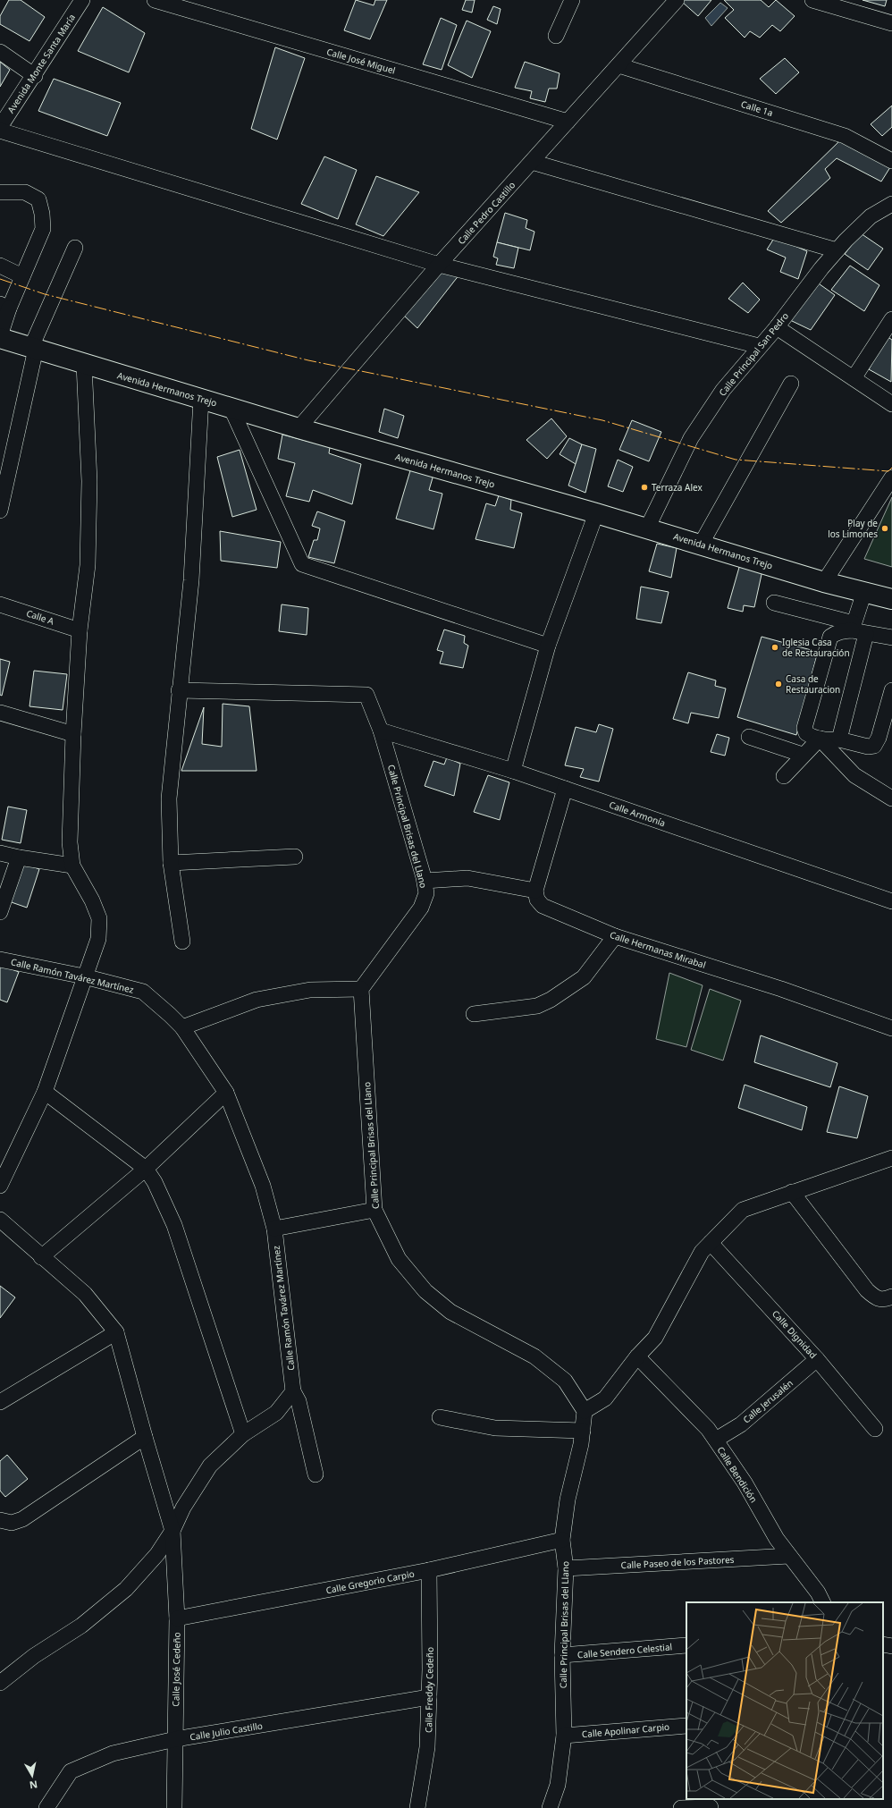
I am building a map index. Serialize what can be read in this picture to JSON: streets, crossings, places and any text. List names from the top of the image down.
{
  "streets": {
    "main road": ["Avenida Hermanos Trejo"],
    "street": [
      "Calle José Miguel",
      "Avenida Monte Santa María",
      "Calle 1a",
      "Calle Pedro Castillo",
      "Calle Principal San Pedro",
      "Calle A",
      "Calle Armonía",
      "Calle Principal Brisas del Llano",
      "Calle Hermanas Mirabal",
      "Calle Ramón Tavárez Martínez",
      "Calle Dignidad",
      "Calle Jerusalén",
      "Calle Bendición",
      "Calle Paseo de los Pastores",
      "Calle Gregorio Carpio",
      "Calle Sendero Celestial",
      "Calle José Cedeño",
      "Calle Freddy Cedeño",
      "Calle Apolinar Carpio",
      "Calle Julio Castillo"
    ]
  },
  "crossings": [
    ["Calle José Miguel", "Calle Pedro Castillo"],
    ["Calle 1a", "Calle Pedro Castillo"],
    ["Calle Pedro Castillo", "Avenida Hermanos Trejo"],
    ["Calle Principal San Pedro", "Avenida Hermanos Trejo"],
    ["Calle Armonía", "Calle Principal Brisas del Llano"],
    ["Calle Principal Brisas del Llano", "Calle Paseo de los Pastores"],
    ["Calle Principal Brisas del Llano", "Calle Gregorio Carpio"],
    ["Calle Principal Brisas del Llano", "Calle Sendero Celestial"],
    ["Calle Principal Brisas del Llano", "Calle Apolinar Carpio"],
    ["Calle Dignidad", "Calle Jerusalén"],
    ["Calle Jerusalén", "Calle Bendición"],
    ["Calle Bendición", "Calle Paseo de los Pastores"],
    ["Calle Gregorio Carpio", "Calle José Cedeño"],
    ["Calle Gregorio Carpio", "Calle Freddy Cedeño"],
    ["Calle José Cedeño", "Calle Julio Castillo"],
    ["Calle Freddy Cedeño", "Calle Julio Castillo"]
  ],
  "places": [
    "Terraza Alex",
    "Play de los Limones",
    "Iglesia Casa de Restauración",
    "Casa de Restauracion"
  ],
  "north": "bottom"
}
